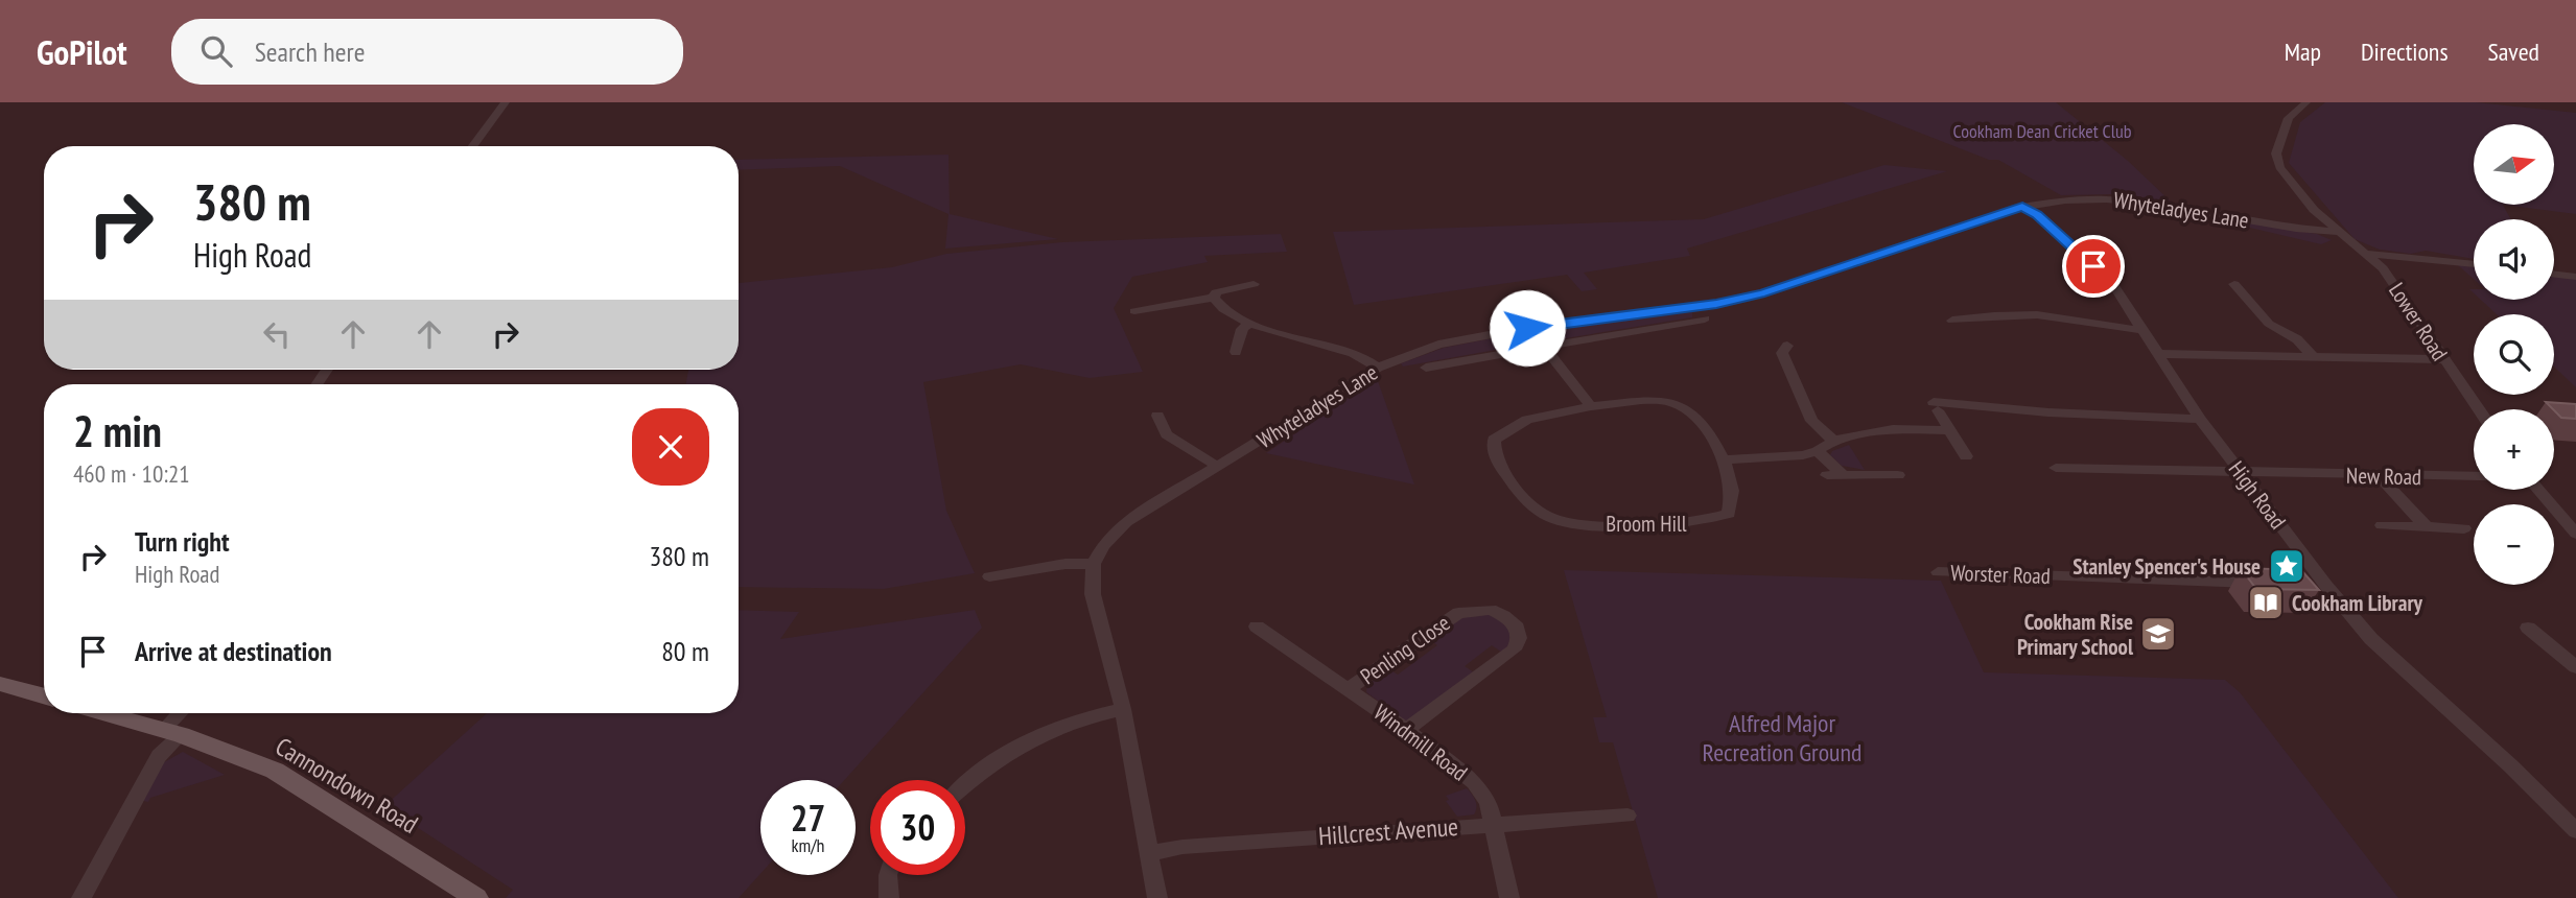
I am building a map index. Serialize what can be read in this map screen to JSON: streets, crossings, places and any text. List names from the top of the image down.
{
  "streets": {
    "main road": ["Cannondown Road"],
    "street": [
      "Whyteladyes Lane",
      "Lower Road",
      "New Road",
      "High Road",
      "Broom Hill",
      "Worster Road",
      "Penling Close",
      "Windmill Road",
      "Hillcrest Avenue"
    ]
  },
  "crossings": [
    ["Whyteladyes Lane", "Lower Road"],
    ["Whyteladyes Lane", "High Road"],
    ["New Road", "High Road"],
    ["Penling Close", "Windmill Road"],
    ["Windmill Road", "Hillcrest Avenue"]
  ],
  "parks": ["Cookham Dean Cricket Club", "Alfred Major Recreation Ground"],
  "places": {
    "place": ["Stanley Spencer's House"],
    "library": ["Cookham Library"],
    "school or university": ["Cookham Rise Primary School"]
  },
  "north": "right",
  "page": {
    "header": "GoPilot",
    "search": "Search here",
    "nav": ["Map", "Directions", "Saved"],
    "map_buttons": ["+", "−"],
    "turn": ["380 m", "High Road"],
    "heading": ["2 min", "460 m · 10:21"],
    "list": [
      {
        "name": "Turn right",
        "note": "High Road",
        "value": "380 m"
      },
      {
        "name": "Arrive at destination",
        "value": "80 m"
      }
    ],
    "speed": "27 km/h",
    "limit": "30"
  }
}
